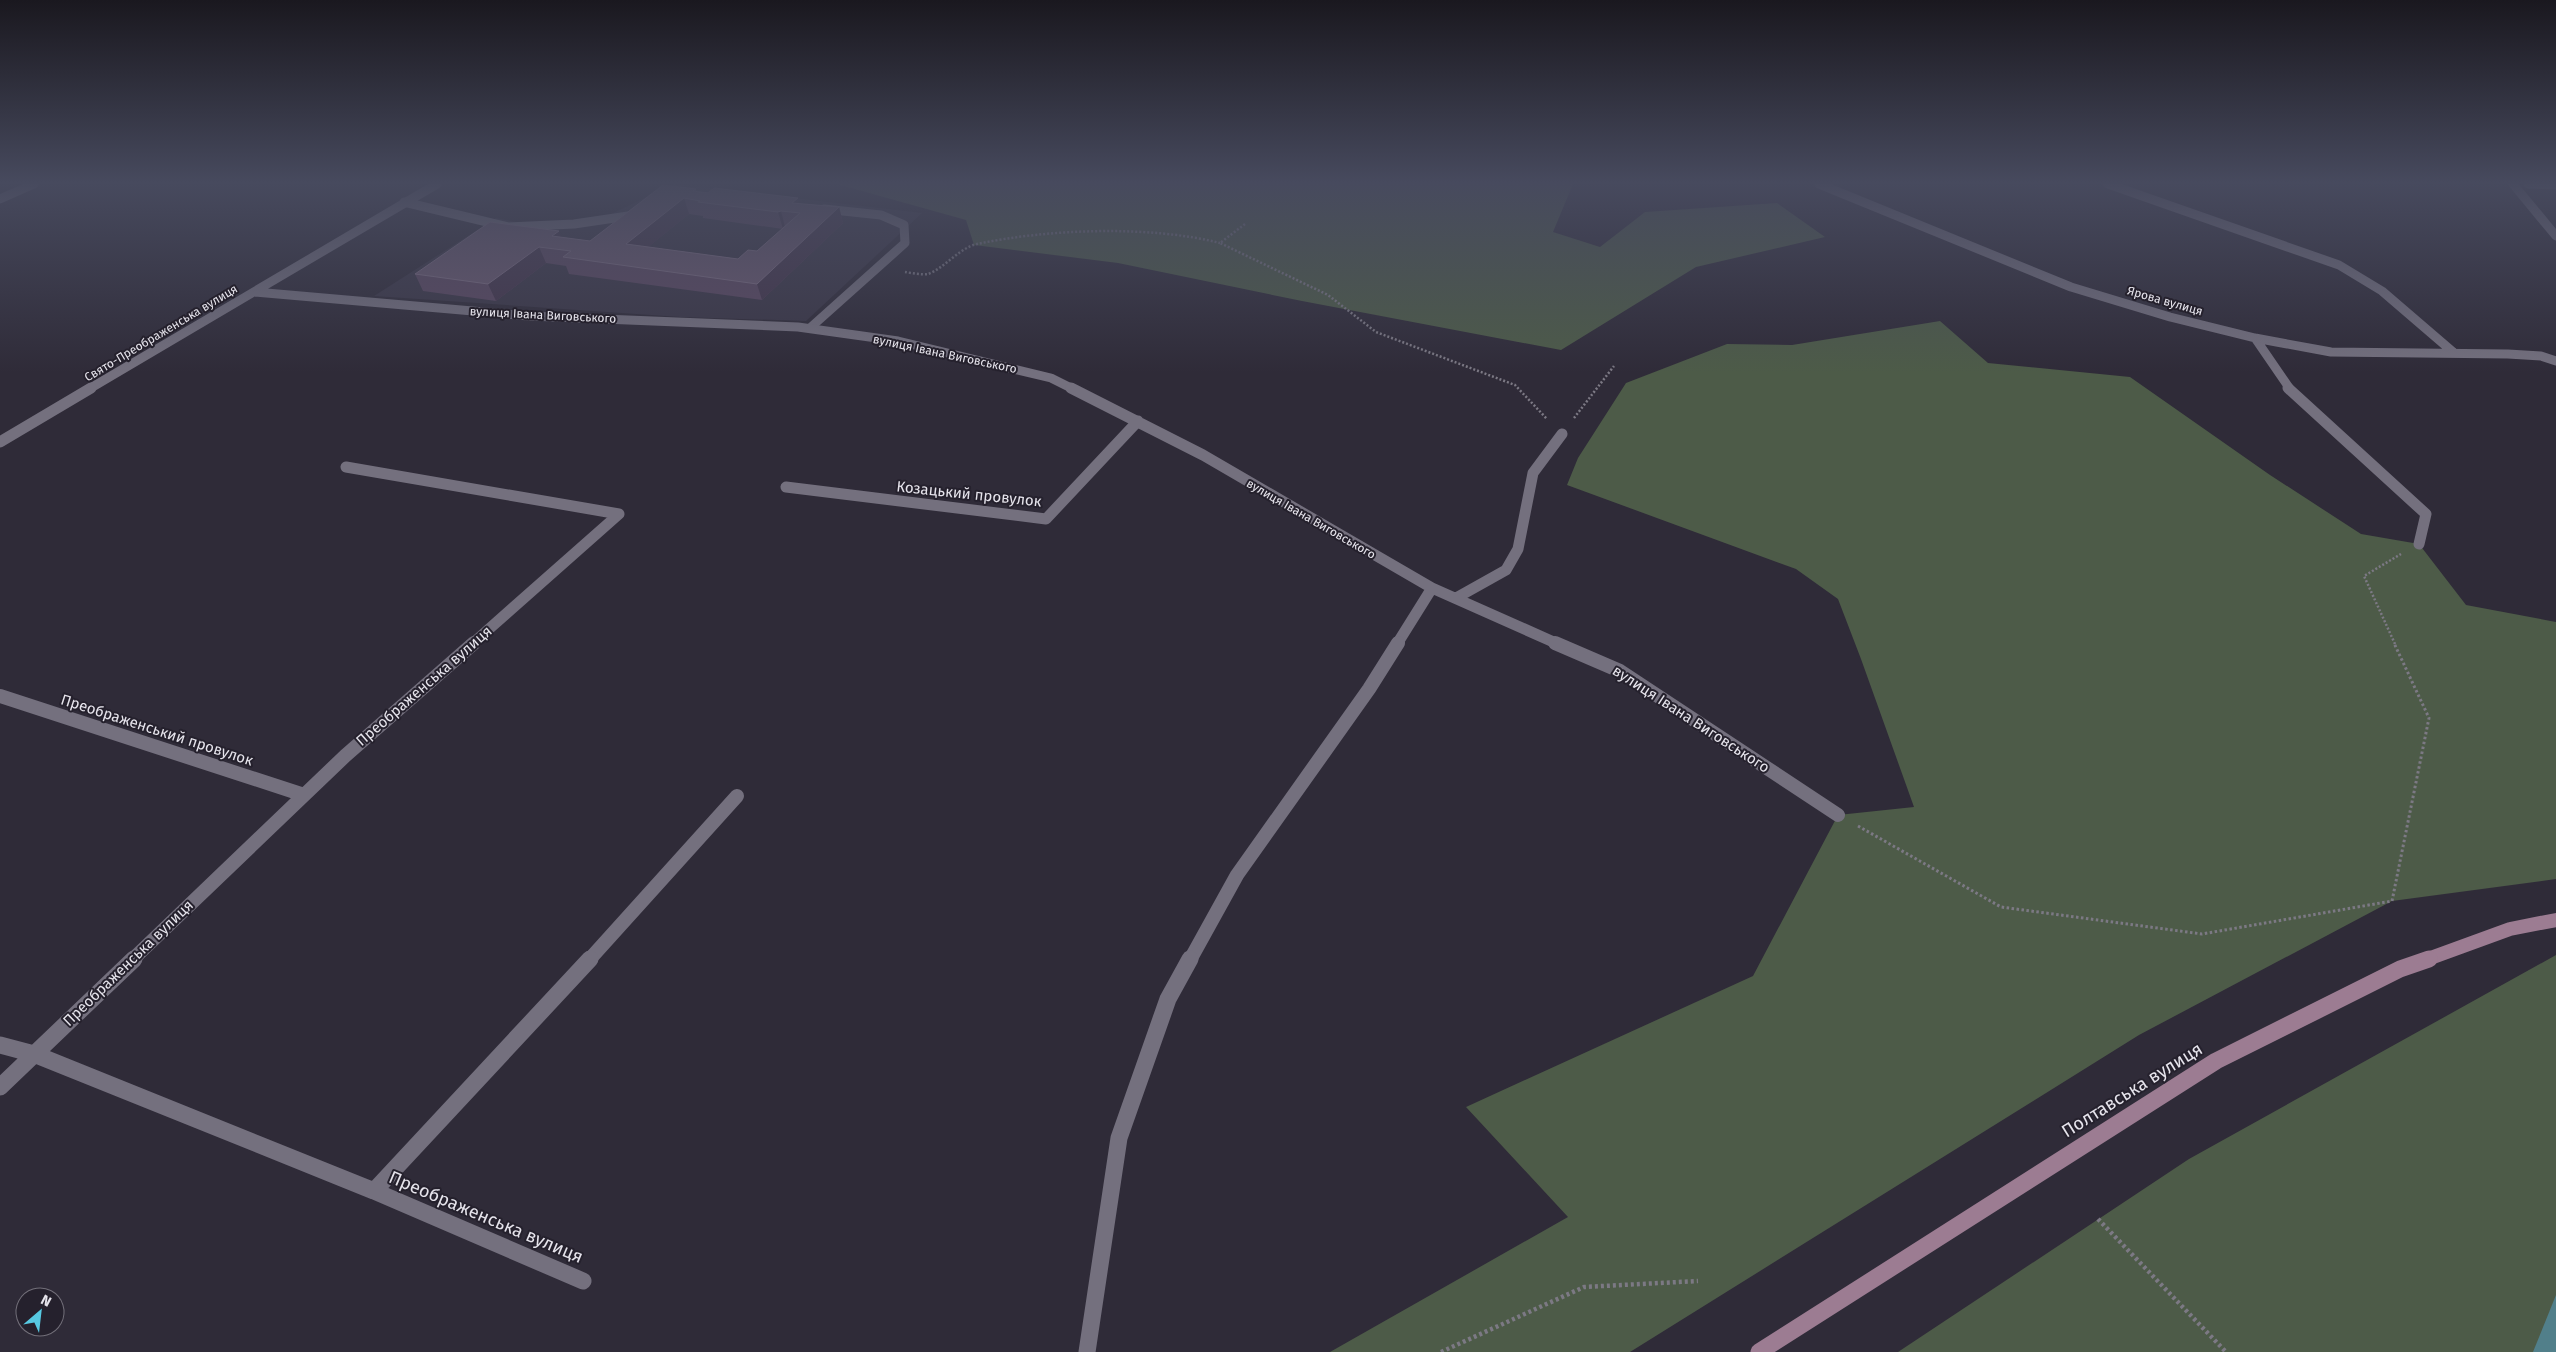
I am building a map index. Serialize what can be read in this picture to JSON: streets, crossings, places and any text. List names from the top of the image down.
{
  "streets": {
    "main road": ["Полтавська вулиця"],
    "street": [
      "Ярова вулиця",
      "вулиця Івана Виговського",
      "Свято-Преображенська вулиця",
      "Козацький провулок",
      "Преображенська вулиця",
      "Преображенський провулок"
    ]
  },
  "crossings": [
    ["вулиця Івана Виговського", "Свято-Преображенська вулиця"],
    ["вулиця Івана Виговського", "Козацький провулок"],
    ["Преображенська вулиця", "Преображенський провулок"]
  ],
  "north": "top right"
}
